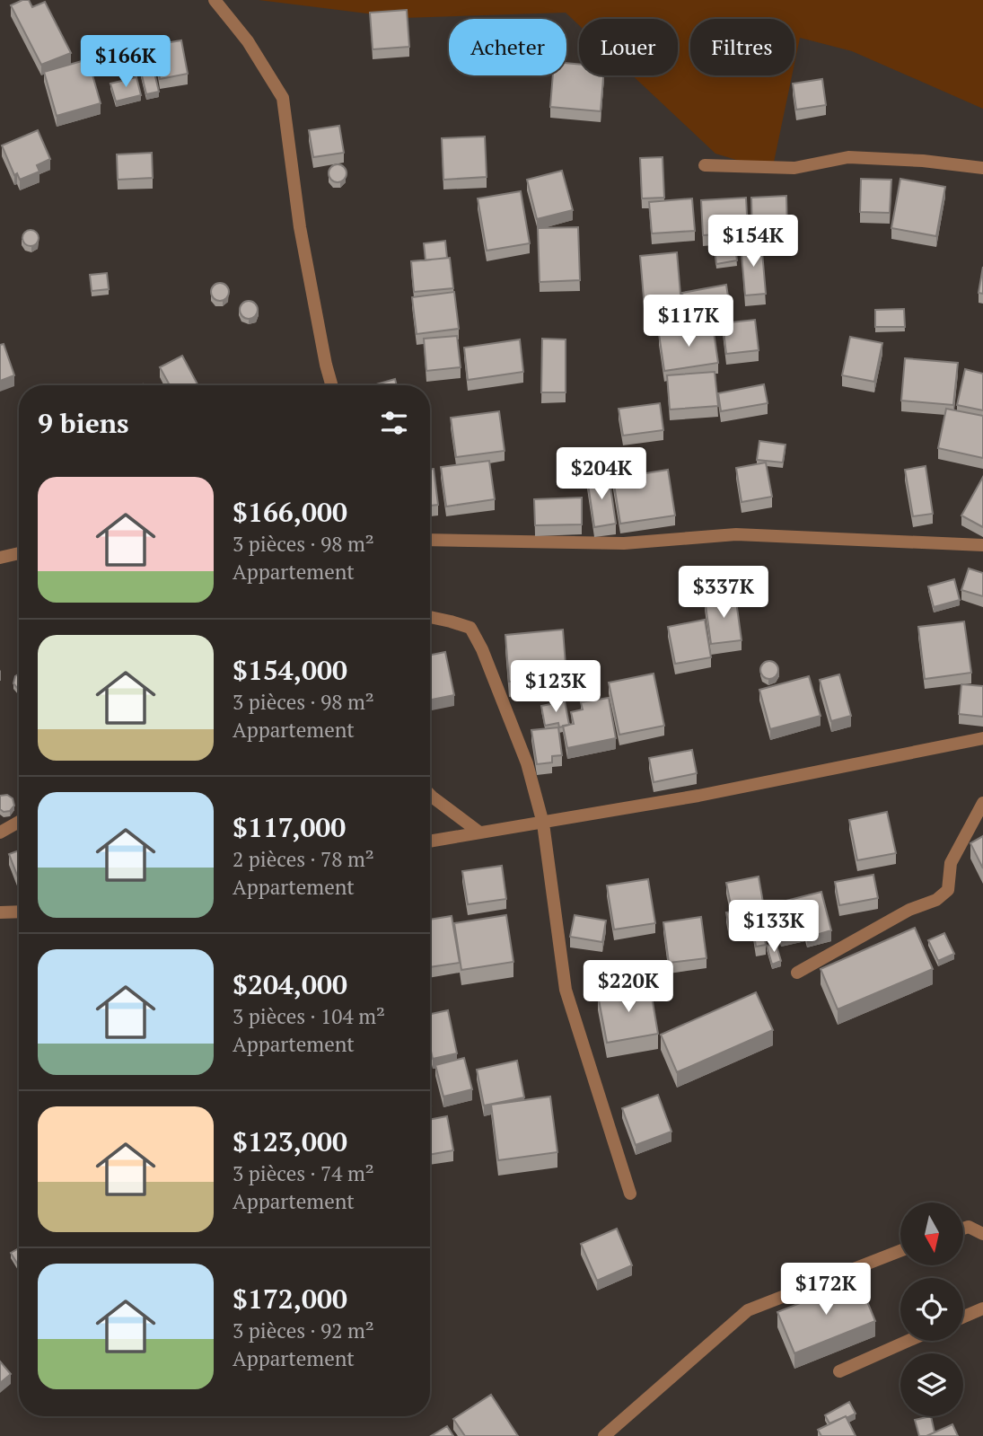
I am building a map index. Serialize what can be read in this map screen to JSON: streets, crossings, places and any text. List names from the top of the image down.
{
  "north": "bottom",
  "page": {
    "chip": ["Acheter", "Louer", "Filtres"],
    "price": [
      "$166K",
      "$154K",
      "$117K",
      "$204K",
      "$337K",
      "$123K",
      "$133K",
      "$220K",
      "$172K"
    ],
    "heading": "9 biens",
    "list": [
      {
        "name": "$166,000",
        "note": "3 pièces · 98 m² · Appartement"
      },
      {
        "name": "$154,000",
        "note": "3 pièces · 98 m² · Appartement"
      },
      {
        "name": "$117,000",
        "note": "2 pièces · 78 m² · Appartement"
      },
      {
        "name": "$204,000",
        "note": "3 pièces · 104 m² · Appartement"
      },
      {
        "name": "$123,000",
        "note": "3 pièces · 74 m² · Appartement"
      },
      {
        "name": "$172,000",
        "note": "3 pièces · 92 m² · Appartement"
      }
    ]
  }
}
